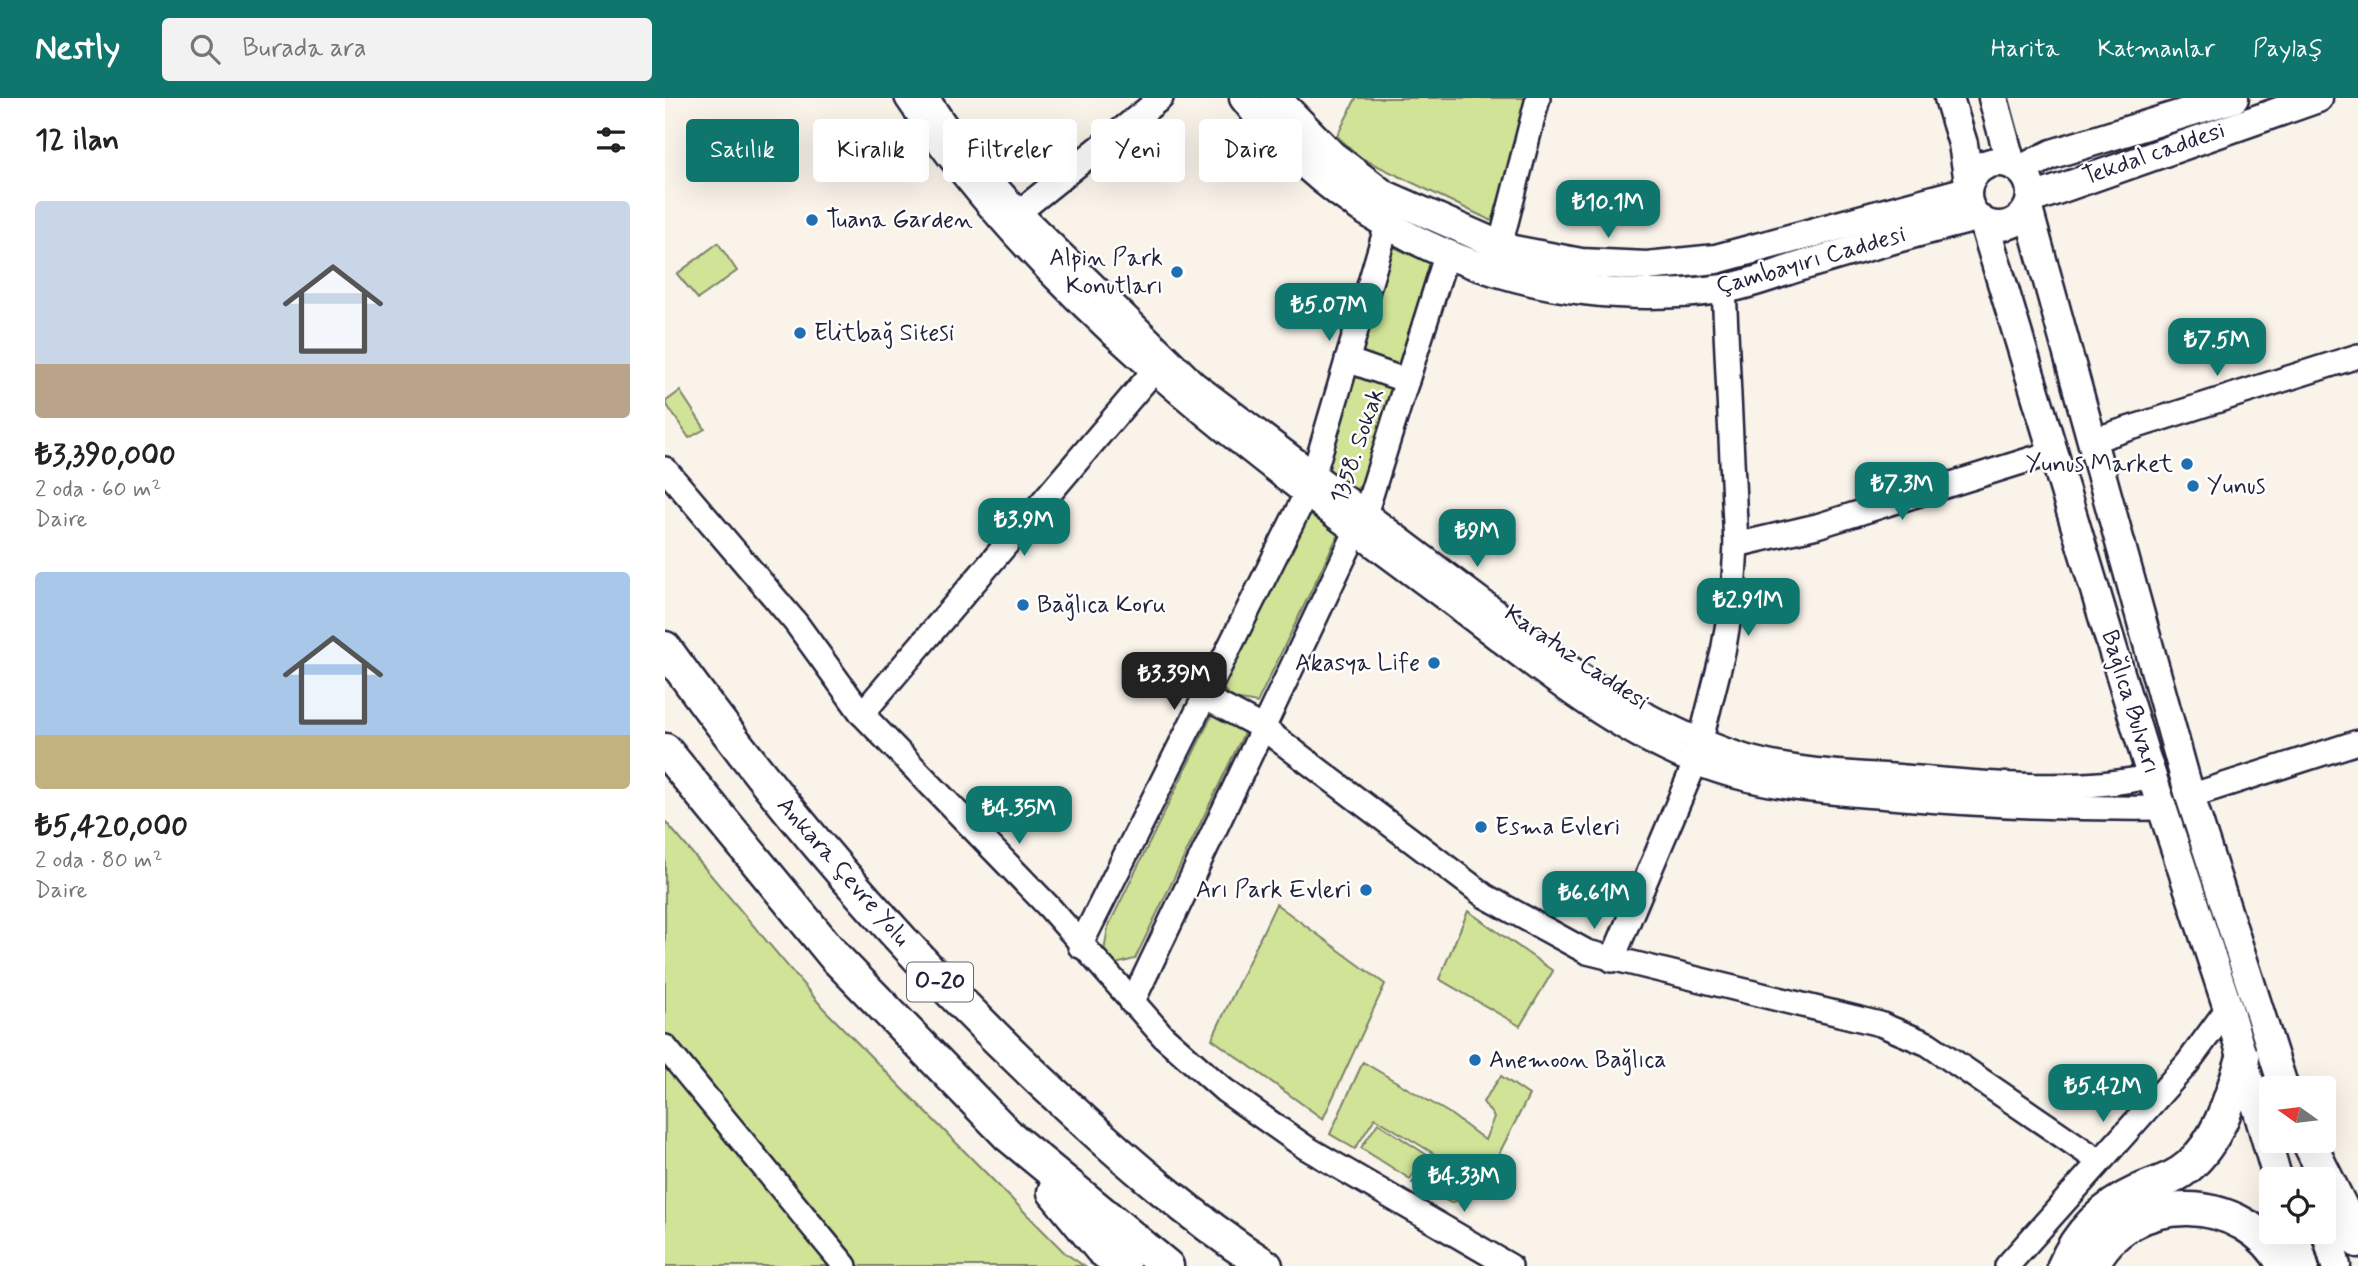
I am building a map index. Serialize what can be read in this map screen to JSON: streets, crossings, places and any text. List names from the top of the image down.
{
  "streets": {
    "highway": ["Ankara Çevre Yolu", "O-20"],
    "main road": ["Tekdal caddesi", "Çambayırı Caddesi", "Bağlıca Bulvarı"],
    "street": ["1358. Sokak", "Karatuz Caddesi"]
  },
  "crossings": [
    ["Tekdal caddesi", "Çambayırı Caddesi"],
    ["Tekdal caddesi", "Bağlıca Bulvarı"],
    ["Çambayırı Caddesi", "1358. Sokak"],
    ["Çambayırı Caddesi", "Bağlıca Bulvarı"],
    ["1358. Sokak", "Karatuz Caddesi"],
    ["Karatuz Caddesi", "Bağlıca Bulvarı"]
  ],
  "places": [
    "Tuana Garden",
    "Alpin Park Konutları",
    "Elitbağ Sitesi",
    "Yunus Market",
    "Yunus",
    "Bağlıca Koru",
    "Akasya Life",
    "Esma Evleri",
    "Arı Park Evleri",
    "Anemoon Bağlıca"
  ],
  "north": "left",
  "page": {
    "header": "Nestly",
    "search": "Burada ara",
    "nav": ["Harita", "Katmanlar", "Paylaş"],
    "heading": "12 ilan",
    "chip": [
      "Satılık",
      "Kiralık",
      "Filtreler",
      "Yeni",
      "Daire"
    ],
    "price": [
      "₺10.1M",
      "₺5.07M",
      "₺7.5M",
      "₺7.3M",
      "₺3.9M",
      "₺9M",
      "₺2.91M",
      "₺3.39M",
      "₺4.35M",
      "₺6.61M",
      "₺5.42M",
      "₺4.33M"
    ],
    "list": [
      {
        "name": "₺3,390,000",
        "note": "2 oda · 60 m² · Daire"
      },
      {
        "name": "₺5,420,000",
        "note": "2 oda · 80 m² · Daire"
      }
    ]
  }
}
